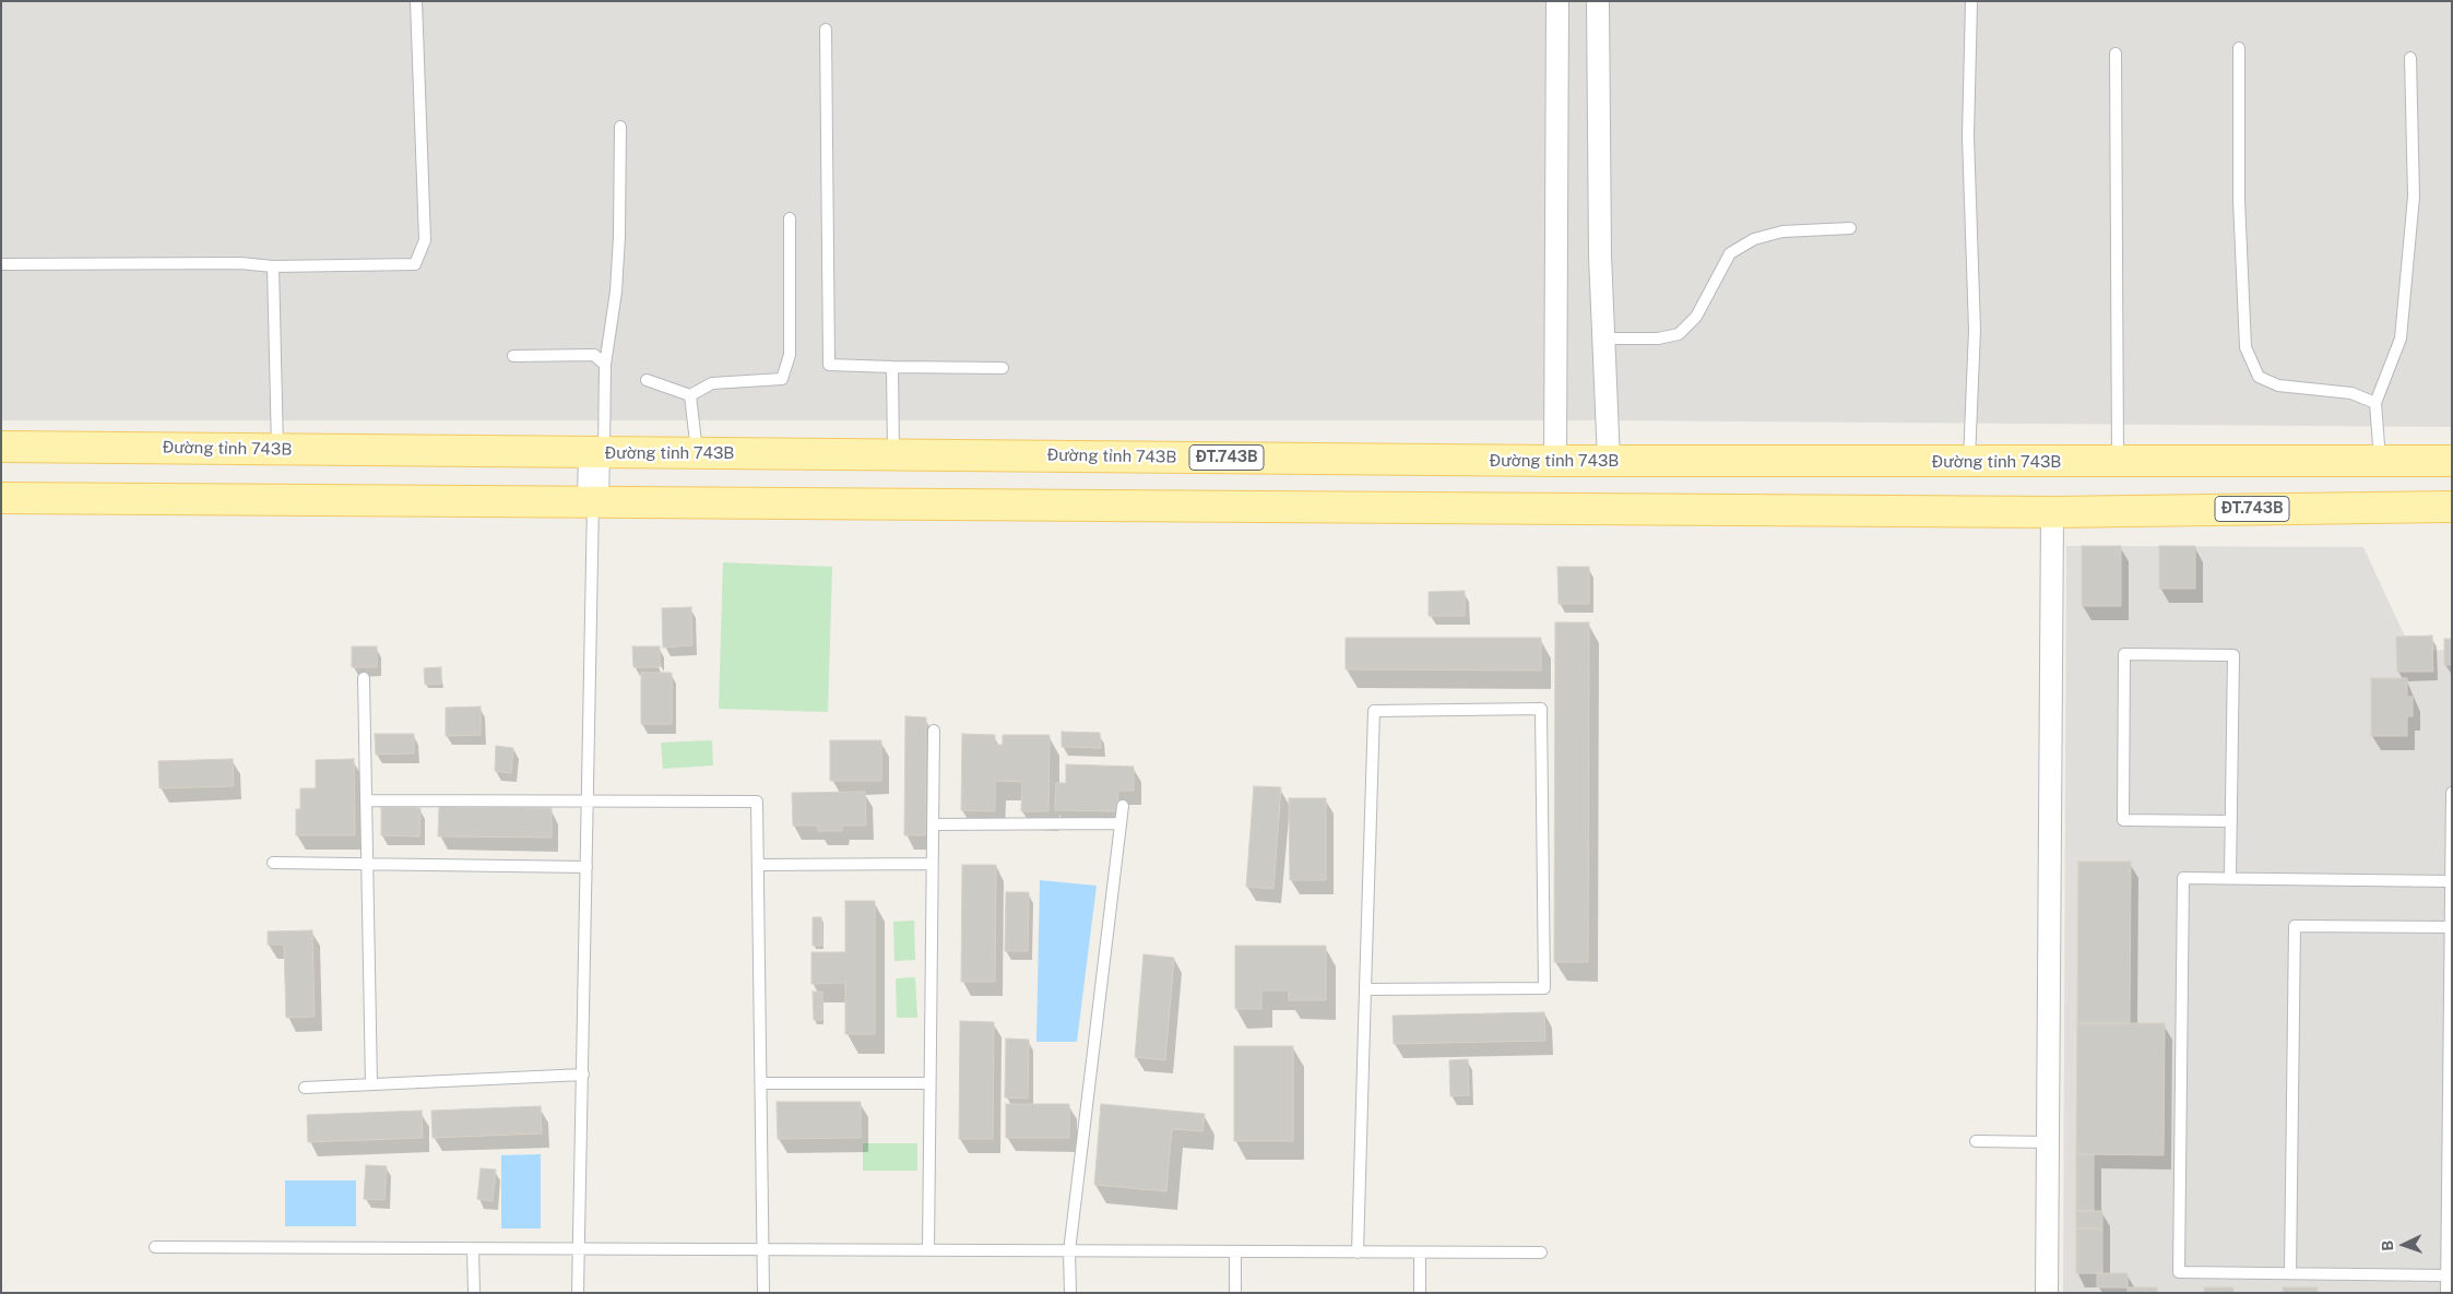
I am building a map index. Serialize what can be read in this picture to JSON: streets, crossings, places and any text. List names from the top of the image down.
{
  "streets": {
    "main road": ["Đường tỉnh 743B", "ĐT.743B"]
  },
  "north": "left"
}
